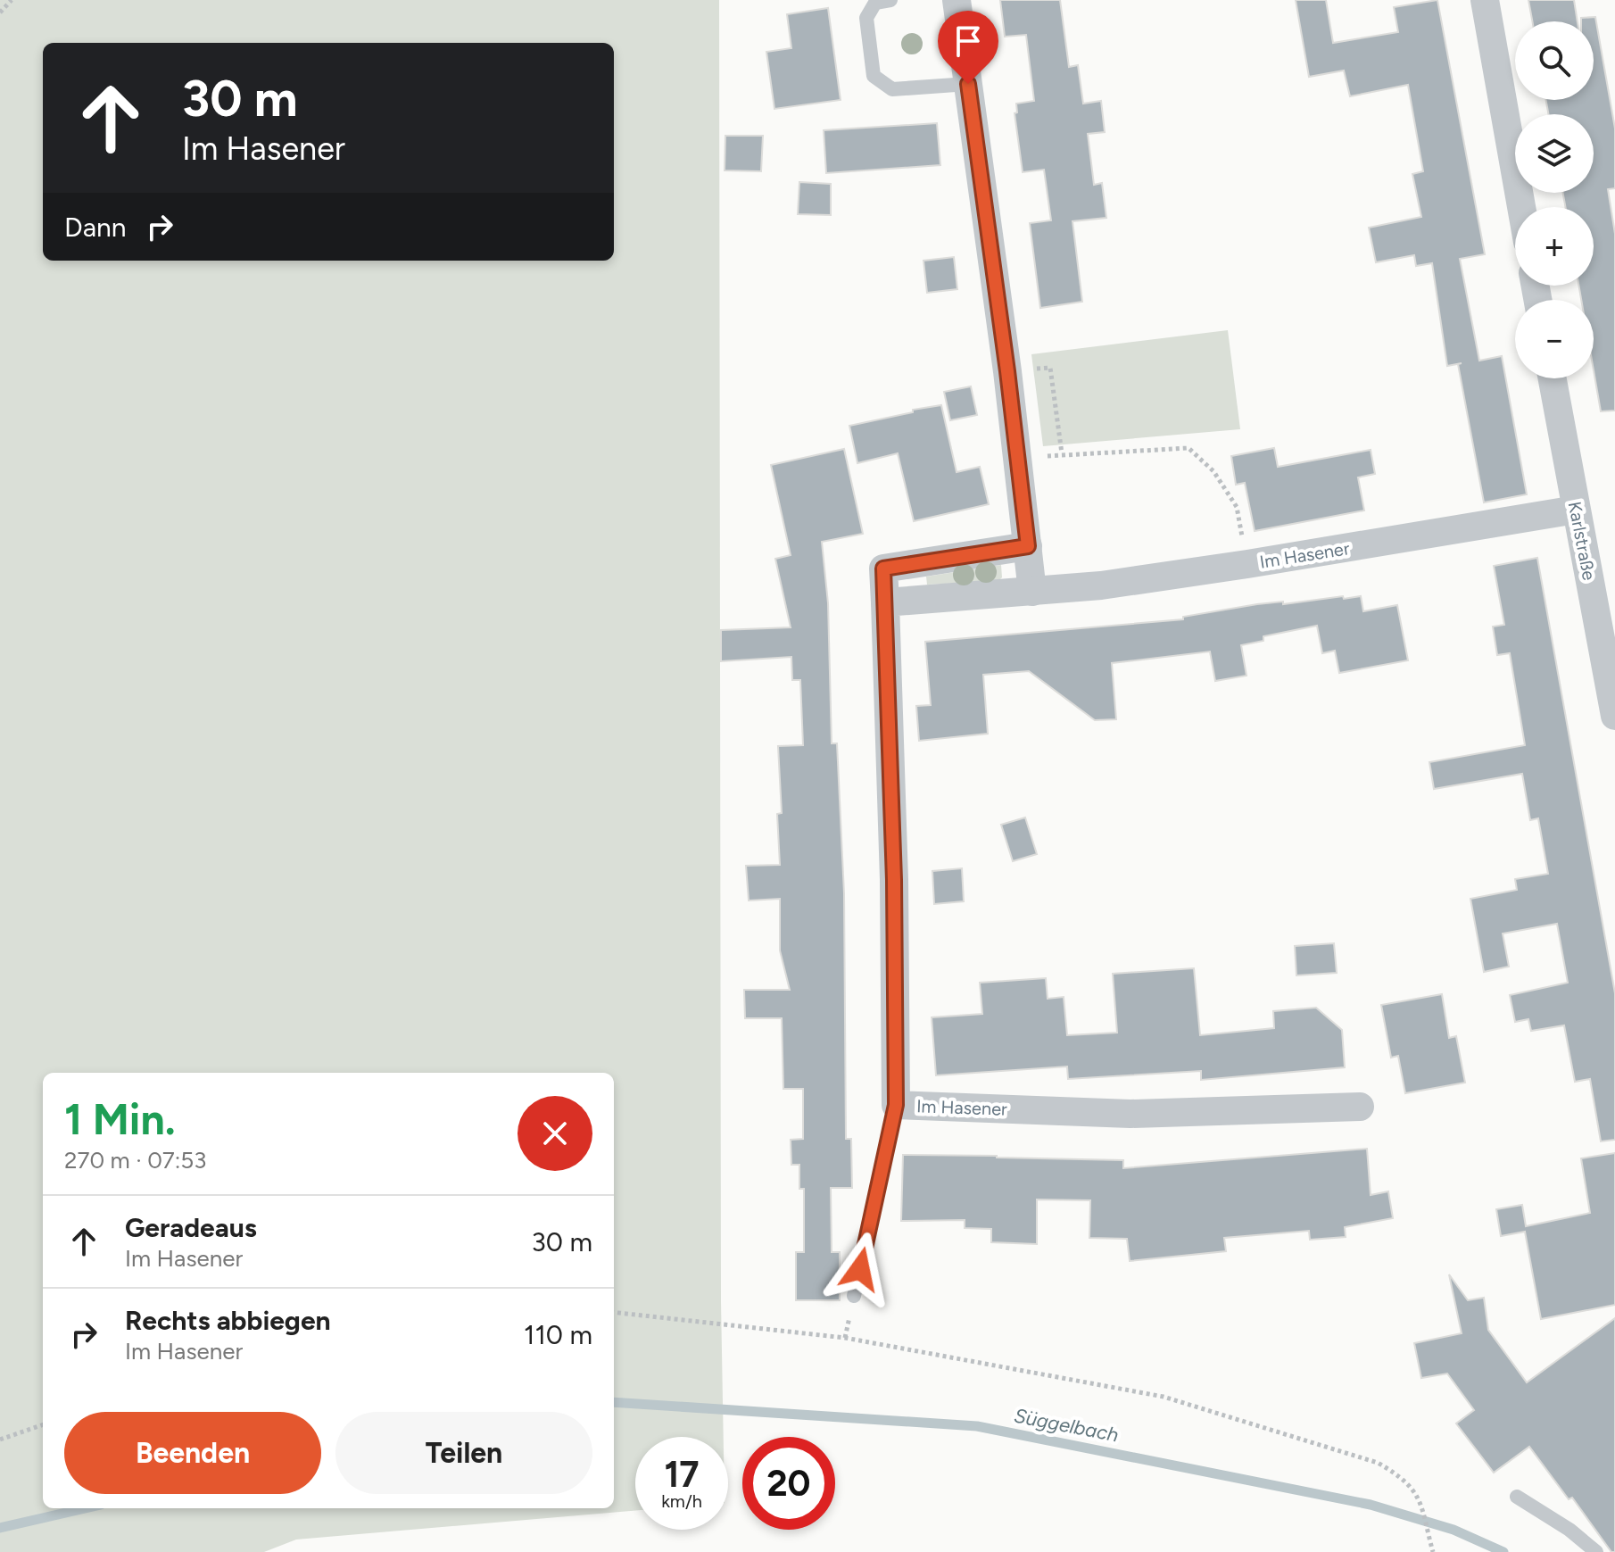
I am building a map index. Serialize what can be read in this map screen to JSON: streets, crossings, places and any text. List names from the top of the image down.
{
  "streets": {
    "street": ["Karlstraße", "Im Hasener"]
  },
  "crossings": [
    ["Karlstraße", "Im Hasener"]
  ],
  "water": ["Süggelbach"],
  "page": {
    "map_buttons": ["+", "−"],
    "turn": ["30 m", "Im Hasener"],
    "then": "Dann",
    "heading": ["1 Min.", "270 m · 07:53"],
    "list": [
      {
        "name": "Geradeaus",
        "note": "Im Hasener",
        "value": "30 m"
      },
      {
        "name": "Rechts abbiegen",
        "note": "Im Hasener",
        "value": "110 m"
      }
    ],
    "buttons": ["Beenden", "Teilen"],
    "speed": "17 km/h",
    "limit": "20"
  }
}
